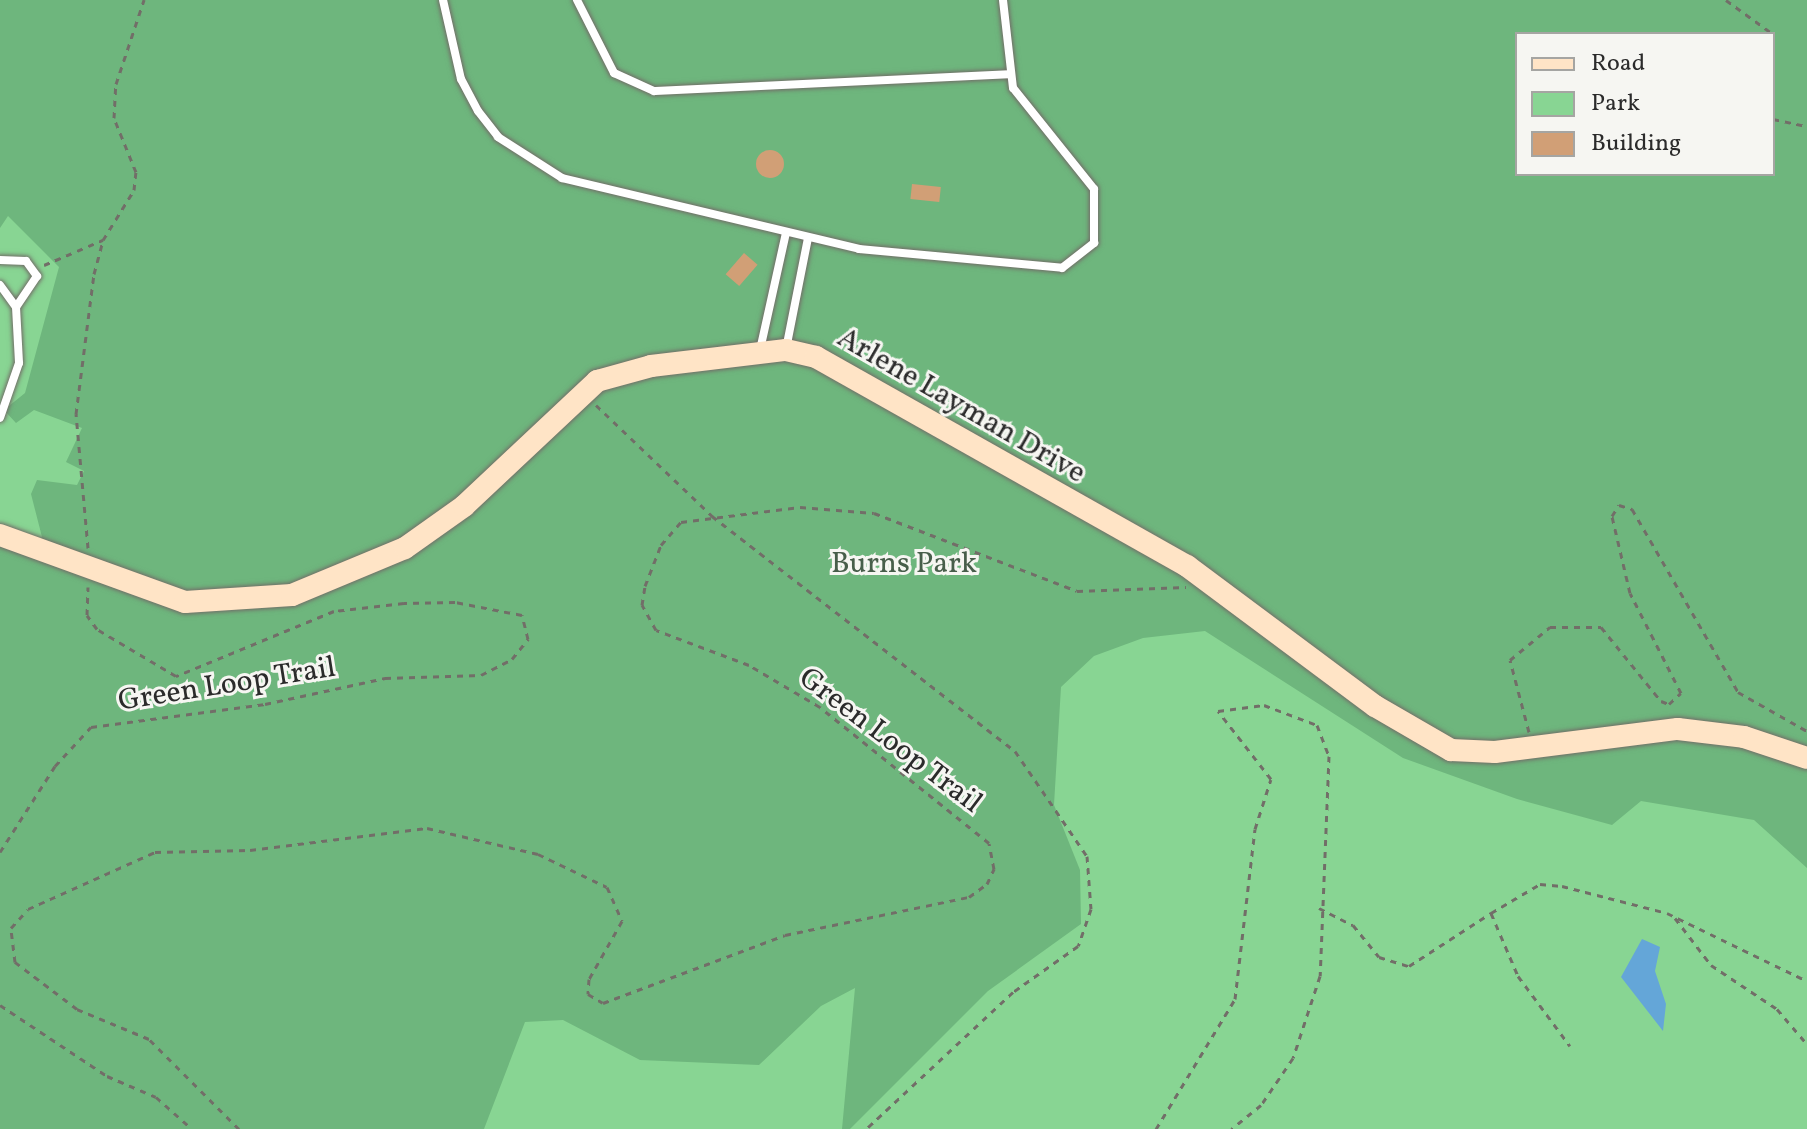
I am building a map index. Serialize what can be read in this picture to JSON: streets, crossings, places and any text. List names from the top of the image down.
{
  "streets": {
    "street": ["Arlene Layman Drive"],
    "path": ["Green Loop Trail"]
  },
  "crossings": [
    ["Arlene Layman Drive", "Green Loop Trail"]
  ],
  "parks": ["Burns Park"],
  "legend": ["Road", "Park", "Building"]
}
